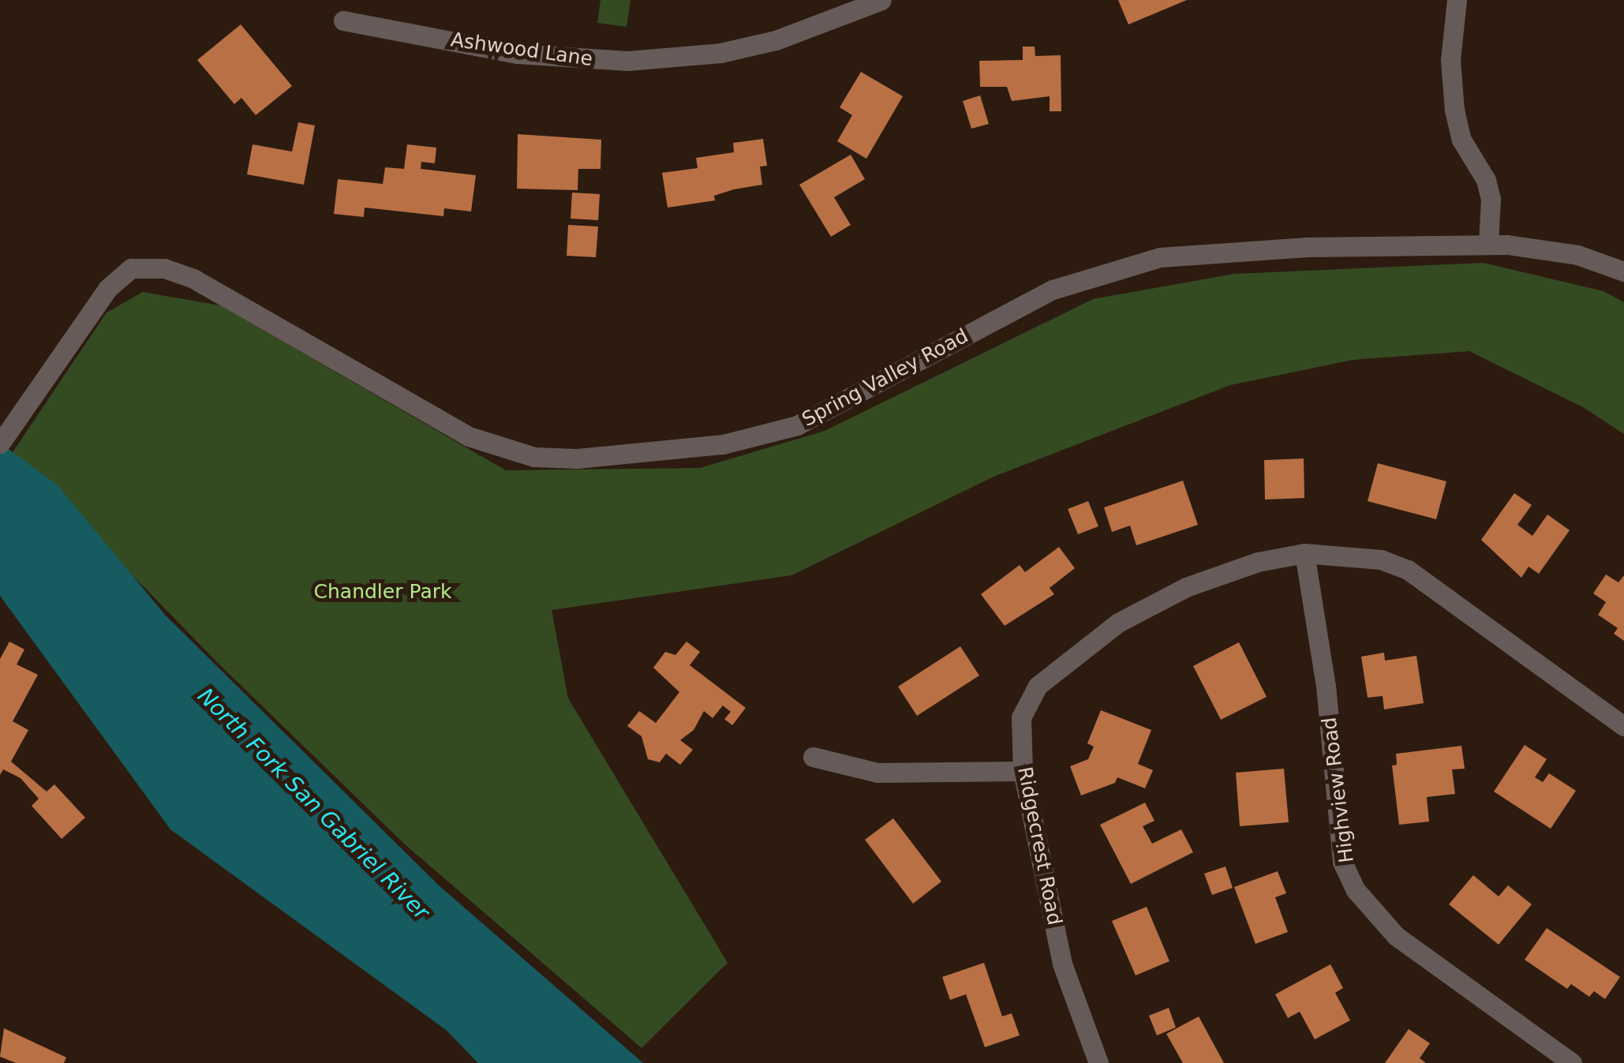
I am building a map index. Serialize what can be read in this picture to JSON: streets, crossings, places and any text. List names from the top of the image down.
{
  "streets": {
    "street": [
      "Ashwood Lane",
      "Spring Valley Road",
      "Highview Road",
      "Ridgecrest Road"
    ]
  },
  "crossings": [
    ["Highview Road", "Ridgecrest Road"]
  ],
  "water": ["North Fork San Gabriel River"],
  "parks": ["Chandler Park"]
}
